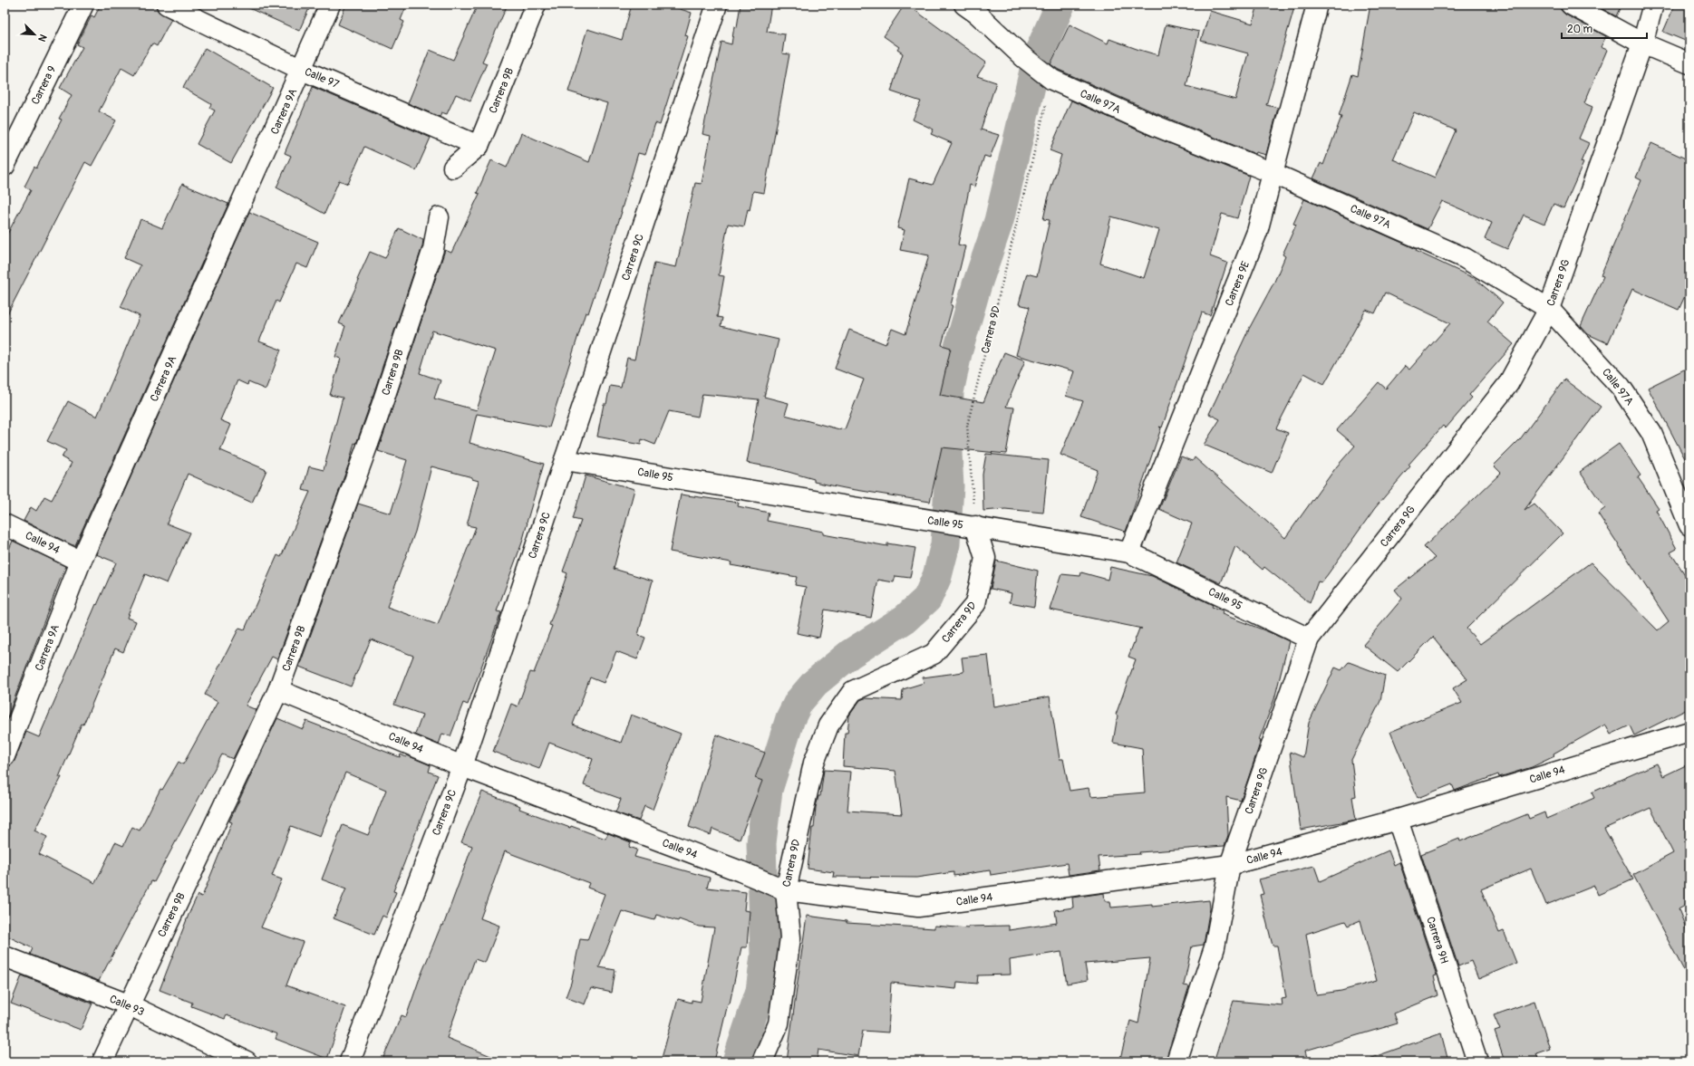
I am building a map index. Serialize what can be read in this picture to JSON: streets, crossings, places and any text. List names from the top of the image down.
{
  "streets": {
    "street": [
      "Calle 97",
      "Carrera 9",
      "Carrera 9B",
      "Calle 97A",
      "Carrera 9A",
      "Carrera 9C",
      "Carrera 9G",
      "Carrera 9E",
      "Carrera 9D",
      "Calle 95",
      "Calle 94",
      "Carrera 9H",
      "Calle 93"
    ]
  },
  "crossings": [
    ["Calle 97", "Carrera 9B"],
    ["Calle 97", "Carrera 9A"],
    ["Carrera 9B", "Calle 94"],
    ["Carrera 9B", "Calle 93"],
    ["Calle 97A", "Carrera 9G"],
    ["Calle 97A", "Carrera 9E"],
    ["Calle 97A", "Carrera 9D"],
    ["Carrera 9A", "Calle 94"],
    ["Carrera 9C", "Calle 95"],
    ["Carrera 9C", "Calle 94"],
    ["Carrera 9G", "Calle 95"],
    ["Carrera 9G", "Calle 94"],
    ["Carrera 9E", "Calle 95"],
    ["Carrera 9D", "Calle 95"],
    ["Carrera 9D", "Calle 94"],
    ["Calle 94", "Carrera 9H"]
  ],
  "scale_bar": "20 m",
  "north": "bottom right"
}
